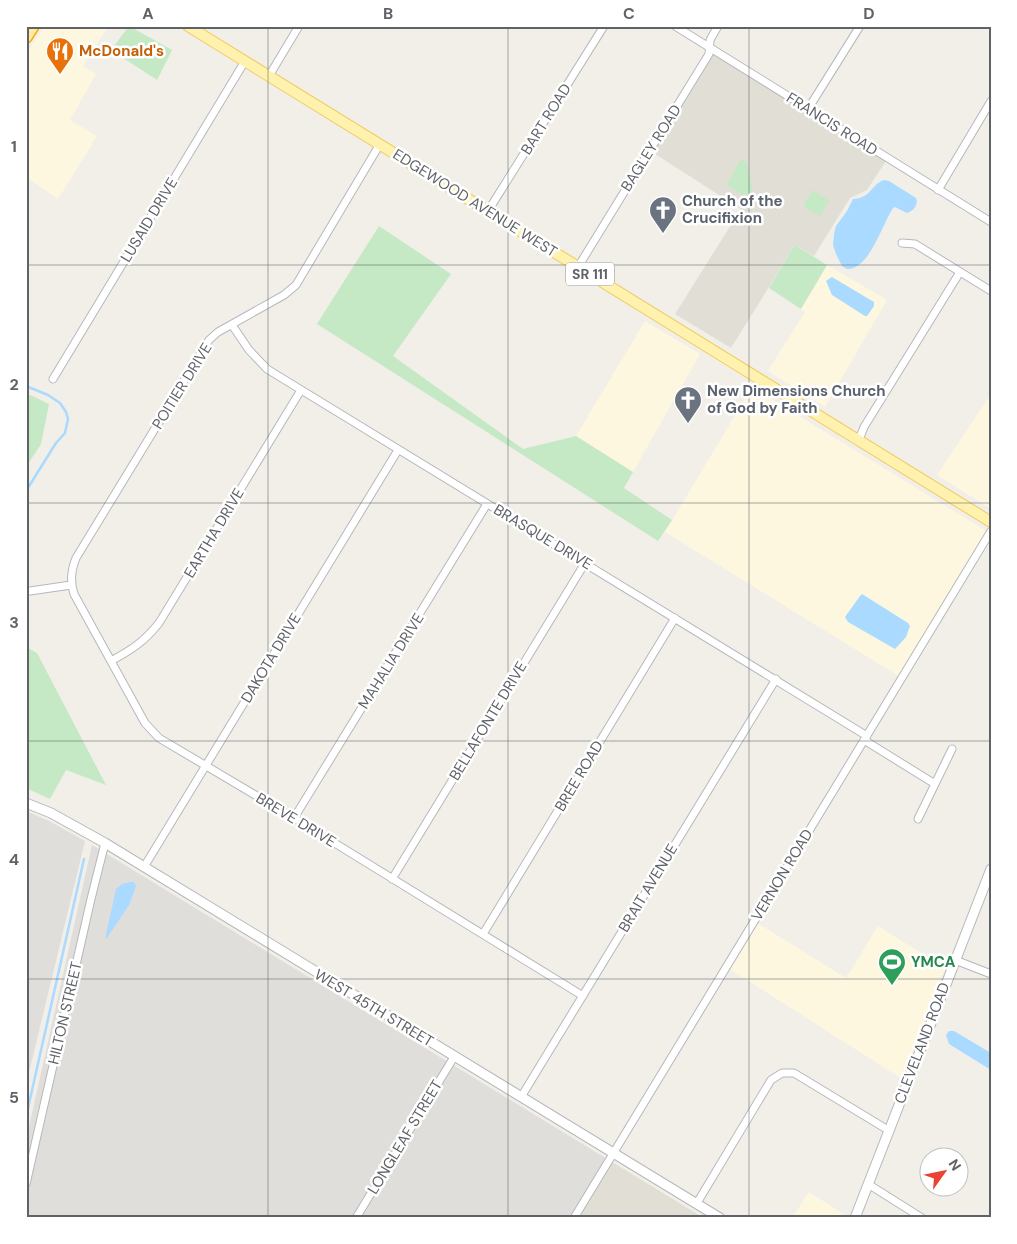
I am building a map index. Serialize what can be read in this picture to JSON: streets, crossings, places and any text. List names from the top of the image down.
{
  "streets": {
    "main road": ["EDGEWOOD AVENUE WEST", "SR 111"],
    "street": [
      "BART ROAD",
      "FRANCIS ROAD",
      "BAGLEY ROAD",
      "LUSAID DRIVE",
      "POITIER DRIVE",
      "EARTHA DRIVE",
      "BRASQUE DRIVE",
      "DAKOTA DRIVE",
      "MAHALIA DRIVE",
      "BELLAFONTE DRIVE",
      "BREE ROAD",
      "BREVE DRIVE",
      "VERNON ROAD",
      "BRAIT AVENUE",
      "WEST 45TH STREET",
      "HILTON STREET",
      "CLEVELAND ROAD",
      "LONGLEAF STREET"
    ]
  },
  "crossings": [
    ["BART ROAD", "EDGEWOOD AVENUE WEST"],
    ["FRANCIS ROAD", "BAGLEY ROAD"],
    ["BAGLEY ROAD", "EDGEWOOD AVENUE WEST"],
    ["EDGEWOOD AVENUE WEST", "LUSAID DRIVE"],
    ["EDGEWOOD AVENUE WEST", "POITIER DRIVE"],
    ["POITIER DRIVE", "BRASQUE DRIVE"],
    ["POITIER DRIVE", "BREVE DRIVE"],
    ["EARTHA DRIVE", "BRASQUE DRIVE"],
    ["EARTHA DRIVE", "BREVE DRIVE"],
    ["BRASQUE DRIVE", "DAKOTA DRIVE"],
    ["BRASQUE DRIVE", "MAHALIA DRIVE"],
    ["BRASQUE DRIVE", "BELLAFONTE DRIVE"],
    ["BRASQUE DRIVE", "BREE ROAD"],
    ["BRASQUE DRIVE", "VERNON ROAD"],
    ["BRASQUE DRIVE", "BRAIT AVENUE"],
    ["DAKOTA DRIVE", "BREVE DRIVE"],
    ["DAKOTA DRIVE", "WEST 45TH STREET"],
    ["MAHALIA DRIVE", "BREVE DRIVE"],
    ["BELLAFONTE DRIVE", "BREVE DRIVE"],
    ["BREE ROAD", "BREVE DRIVE"],
    ["BREVE DRIVE", "BRAIT AVENUE"],
    ["VERNON ROAD", "WEST 45TH STREET"],
    ["BRAIT AVENUE", "WEST 45TH STREET"],
    ["WEST 45TH STREET", "HILTON STREET"],
    ["WEST 45TH STREET", "LONGLEAF STREET"]
  ],
  "places": {
    "restaurant": ["McDonald's"],
    "church": ["Church of the Crucifixion", "New Dimensions Church of God by Faith"],
    "sports": ["YMCA"]
  },
  "north": "top right",
  "grid": {
    "columns": [
      "A",
      "B",
      "C",
      "D"
    ],
    "rows": [
      "1",
      "2",
      "3",
      "4",
      "5"
    ]
  }
}
